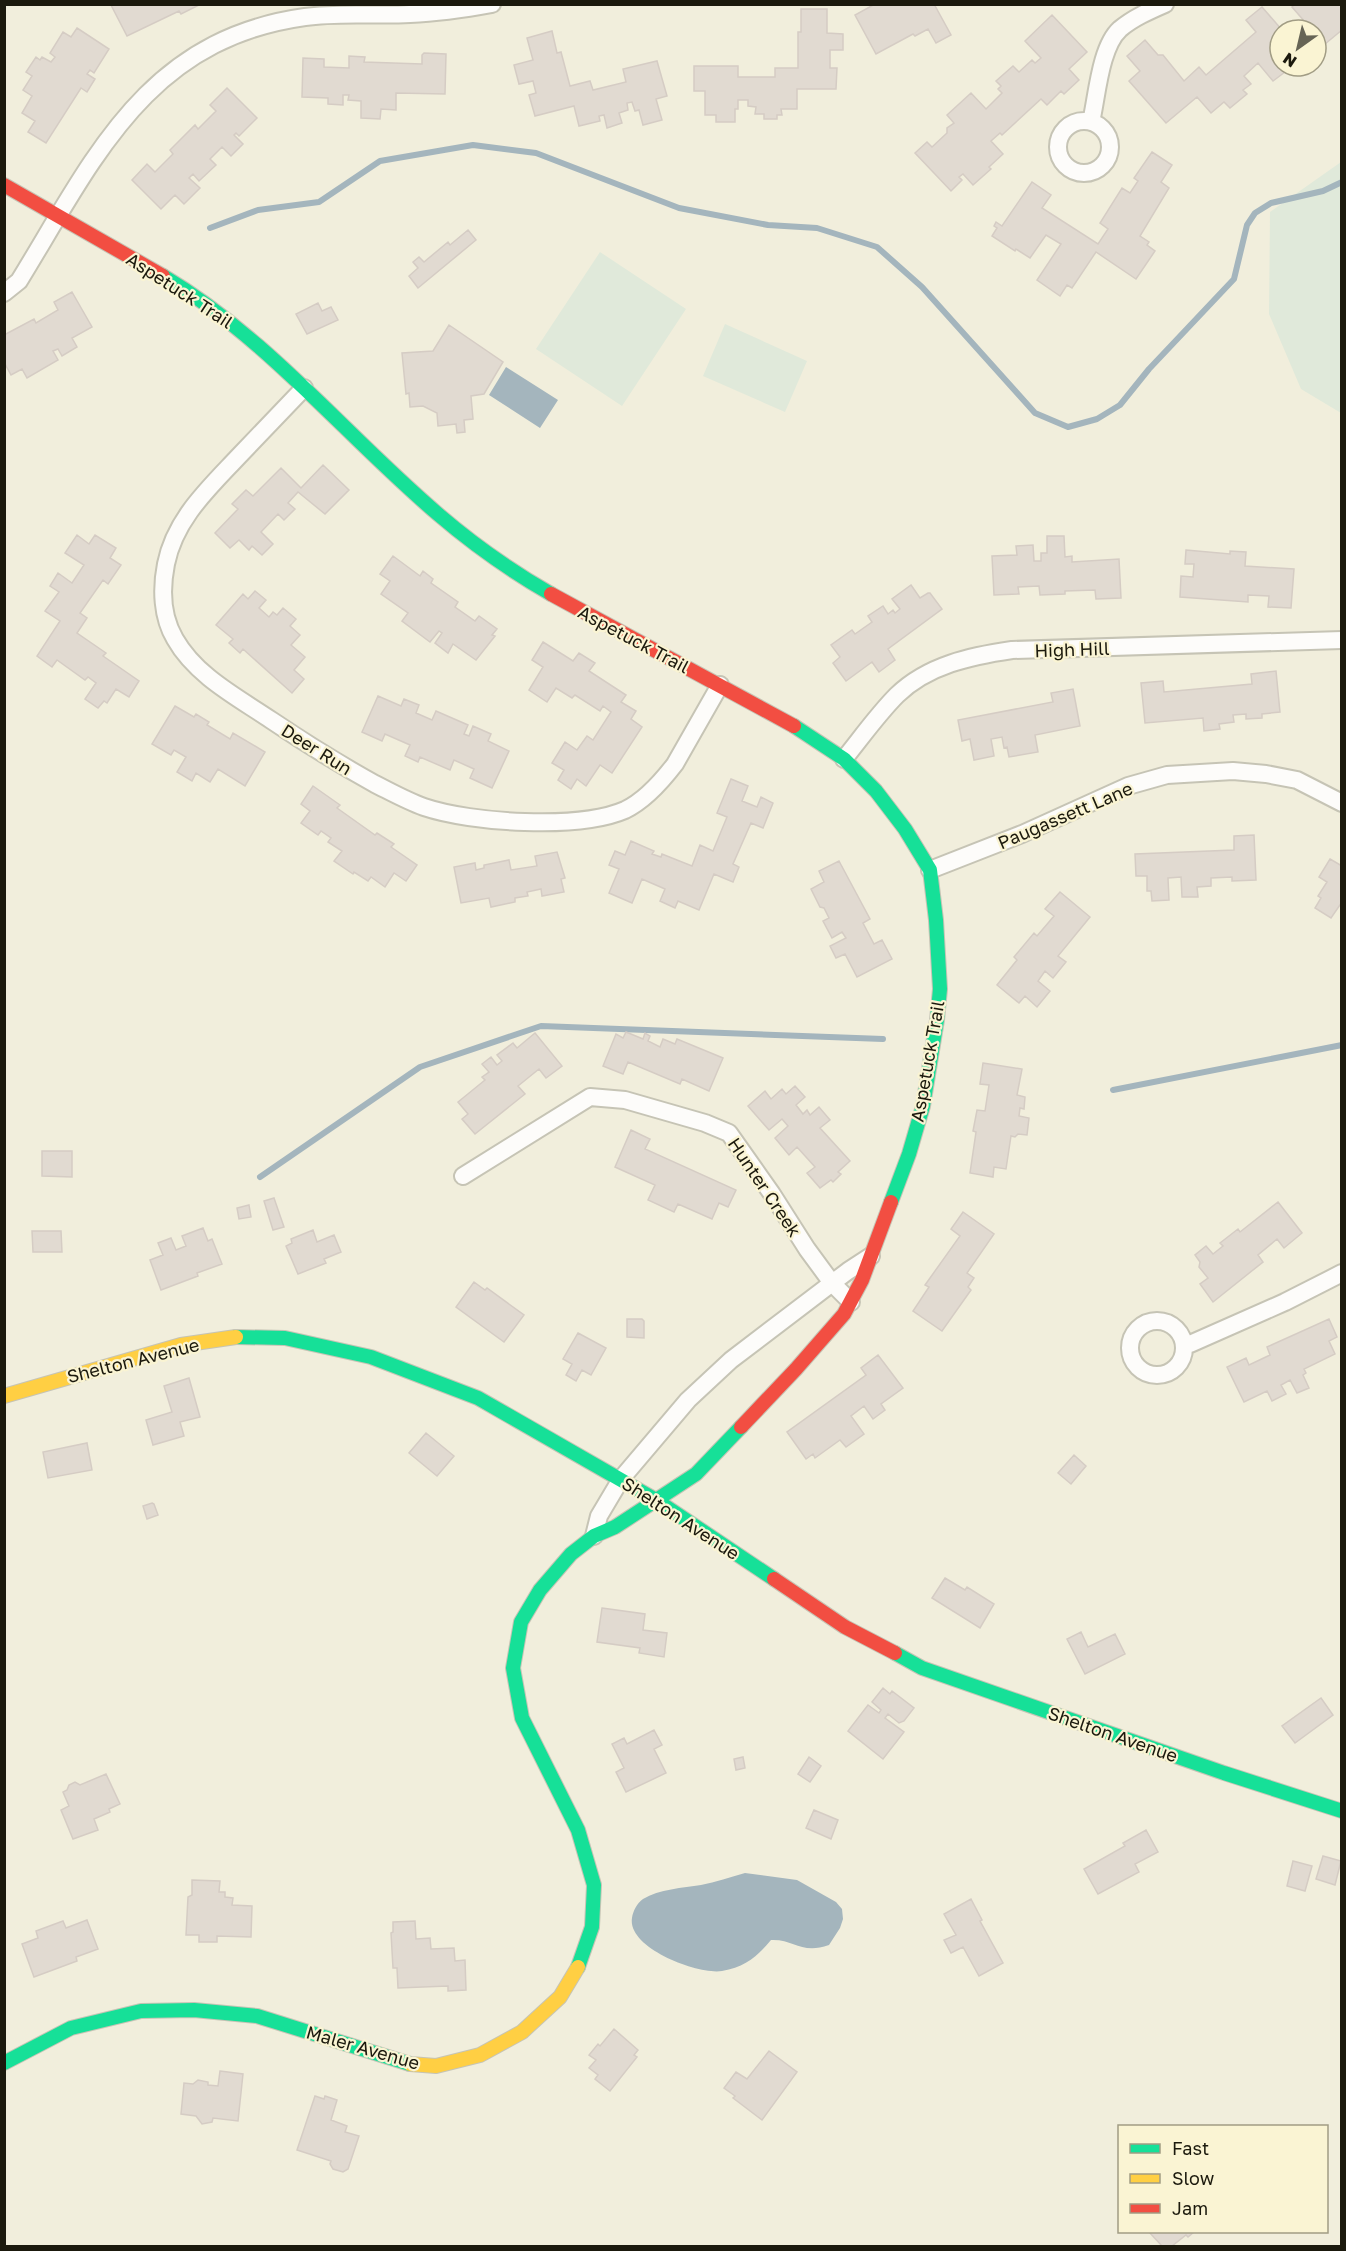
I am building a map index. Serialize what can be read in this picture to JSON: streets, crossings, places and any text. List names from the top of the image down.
{
  "streets": {
    "street": [
      "Aspetuck Trail",
      "High Hill",
      "Deer Run",
      "Paugassett Lane",
      "Hunter Creek",
      "Shelton Avenue",
      "Maler Avenue"
    ]
  },
  "crossings": [
    ["Aspetuck Trail", "High Hill"],
    ["Aspetuck Trail", "Deer Run"],
    ["Aspetuck Trail", "Paugassett Lane"],
    ["Aspetuck Trail", "Hunter Creek"],
    ["Aspetuck Trail", "Shelton Avenue"],
    ["Aspetuck Trail", "Maler Avenue"],
    ["Shelton Avenue", "Maler Avenue"]
  ],
  "legend": ["Fast", "Slow", "Jam"],
  "north": "bottom left"
}
